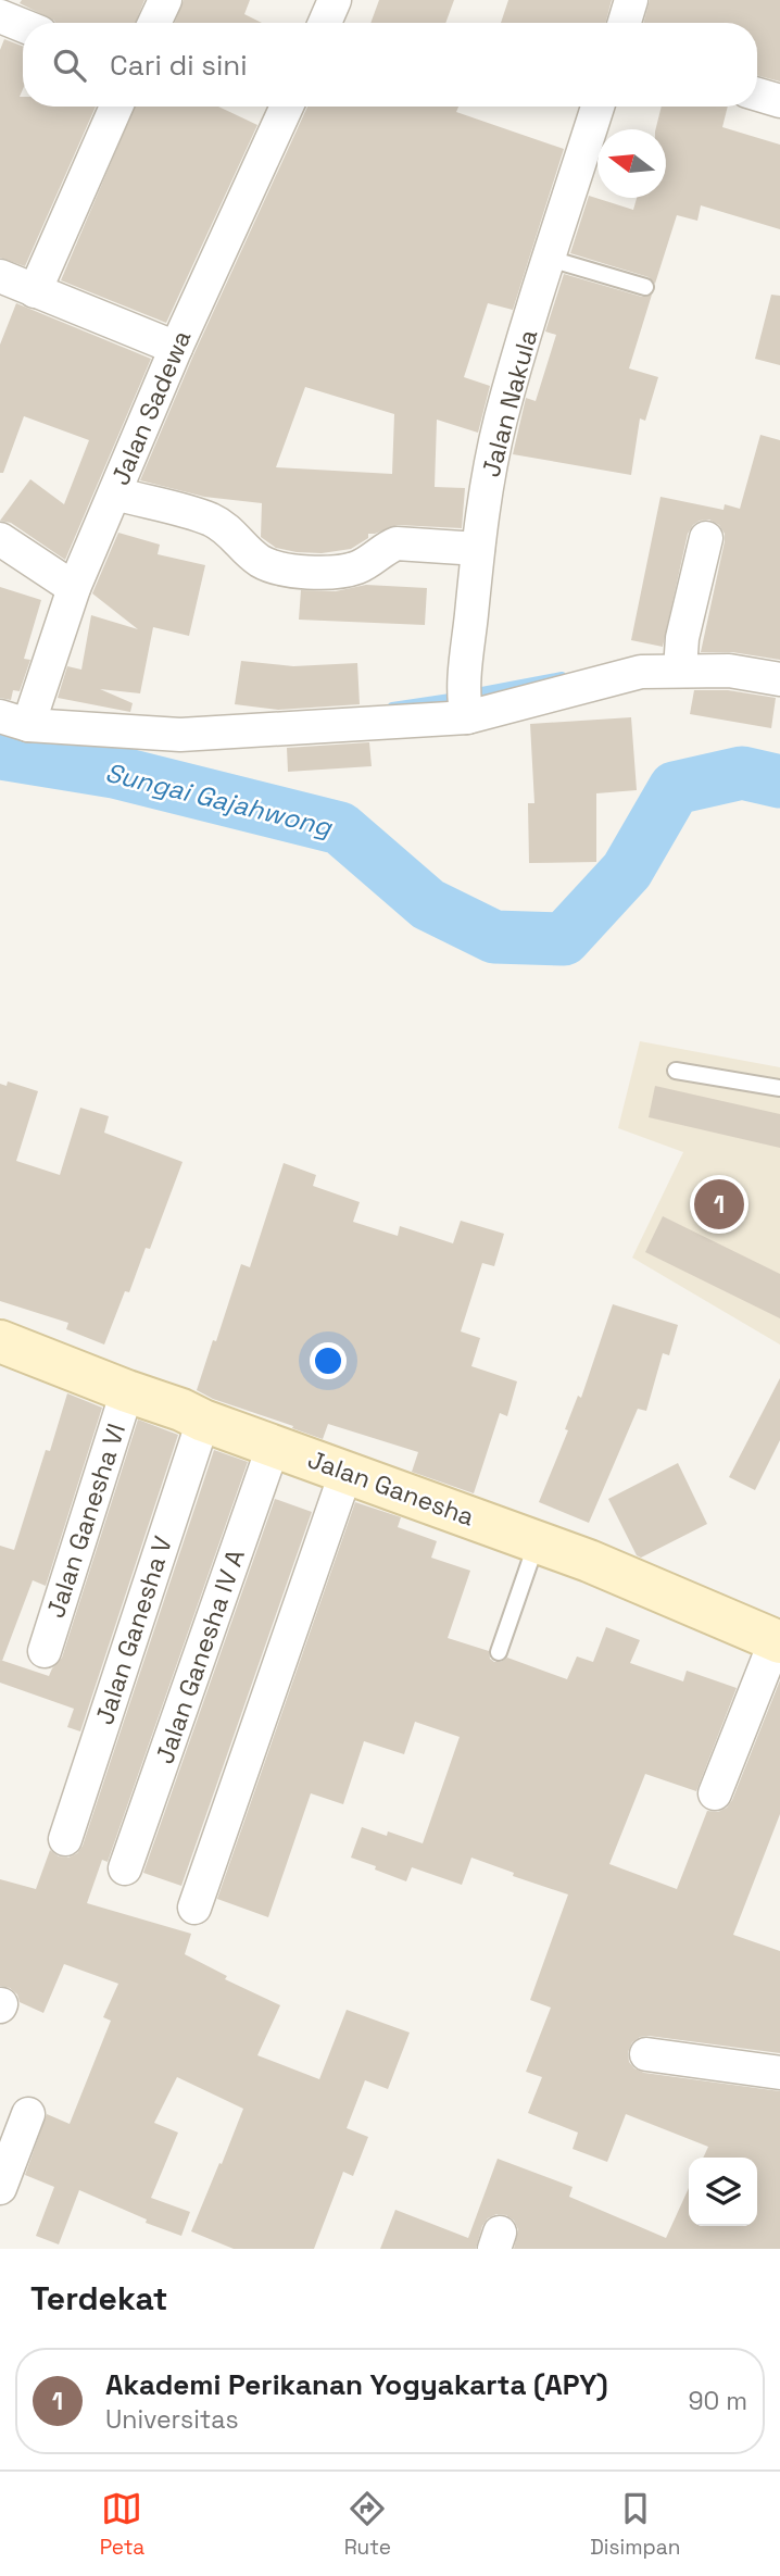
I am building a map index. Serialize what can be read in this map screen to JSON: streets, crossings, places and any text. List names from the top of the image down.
{
  "streets": {
    "street": [
      "Jalan Nakula",
      "Jalan Sadewa",
      "Jalan Ganesha",
      "Jalan Ganesha VI",
      "Jalan Ganesha V",
      "Jalan Ganesha IV A"
    ]
  },
  "crossings": [
    ["Jalan Ganesha", "Jalan Ganesha VI"],
    ["Jalan Ganesha", "Jalan Ganesha V"],
    ["Jalan Ganesha", "Jalan Ganesha IV A"]
  ],
  "water": ["Sungai Gajahwong"],
  "north": "left",
  "page": {
    "search": "Cari di sini",
    "pins": "1",
    "heading": "Terdekat",
    "list": [
      {
        "mark": "1",
        "name": "Akademi Perikanan Yogyakarta (APY)",
        "note": "Universitas",
        "value": "90 m"
      }
    ],
    "nav": ["Peta", "Rute", "Disimpan"]
  }
}
